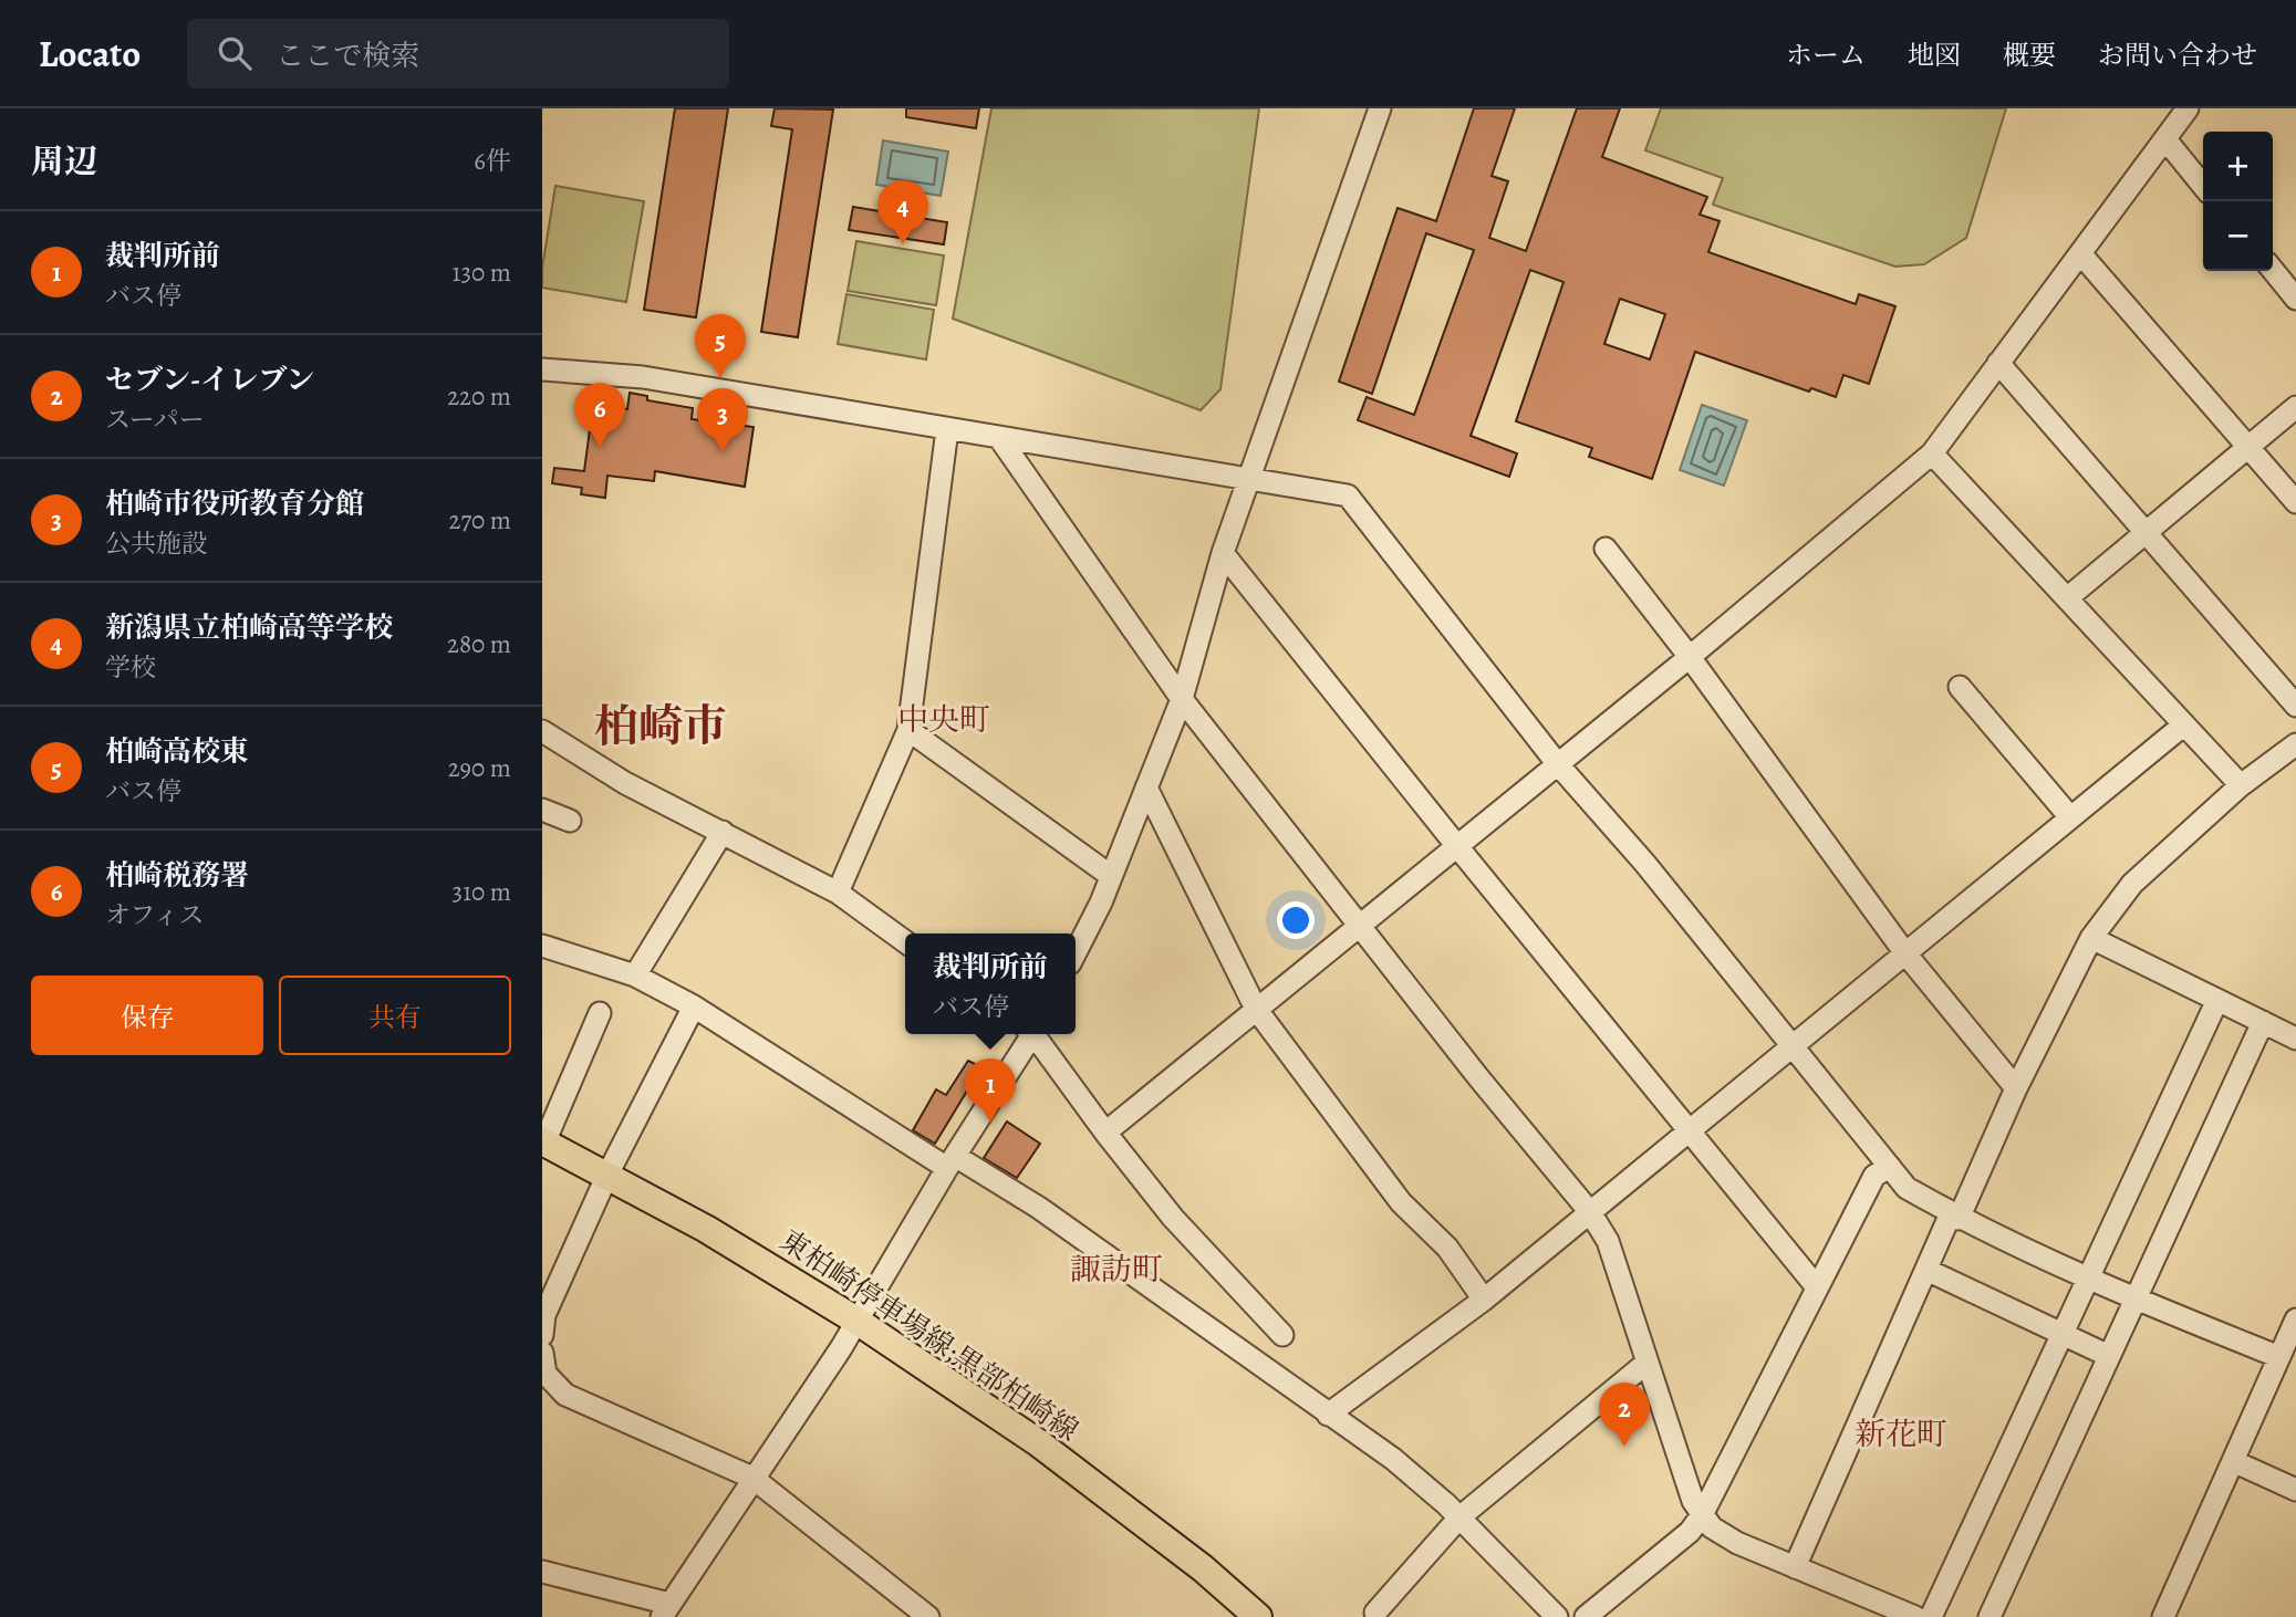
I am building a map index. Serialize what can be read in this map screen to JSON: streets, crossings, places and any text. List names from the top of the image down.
{
  "streets": {
    "main road": ["東柏崎停車場線;黒部柏崎線"]
  },
  "districts": [
    "中央町",
    "柏崎市",
    "諏訪町",
    "新花町"
  ],
  "page": {
    "header": "Locato",
    "search": "ここで検索",
    "nav": [
      "ホーム",
      "地図",
      "概要",
      "お問い合わせ"
    ],
    "heading": ["周辺", "6件"],
    "map_buttons": ["+", "−"],
    "pins": [
      "4",
      "5",
      "6",
      "3",
      "1",
      "2"
    ],
    "list": [
      {
        "mark": "1",
        "name": "裁判所前",
        "note": "バス停",
        "value": "130 m"
      },
      {
        "mark": "2",
        "name": "セブン-イレブン",
        "note": "スーパー",
        "value": "220 m"
      },
      {
        "mark": "3",
        "name": "柏崎市役所教育分館",
        "note": "公共施設",
        "value": "270 m"
      },
      {
        "mark": "4",
        "name": "新潟県立柏崎高等学校",
        "note": "学校",
        "value": "280 m"
      },
      {
        "mark": "5",
        "name": "柏崎高校東",
        "note": "バス停",
        "value": "290 m"
      },
      {
        "mark": "6",
        "name": "柏崎税務署",
        "note": "オフィス",
        "value": "310 m"
      }
    ],
    "popup": ["裁判所前", "バス停"],
    "buttons": ["保存", "共有"]
  }
}
